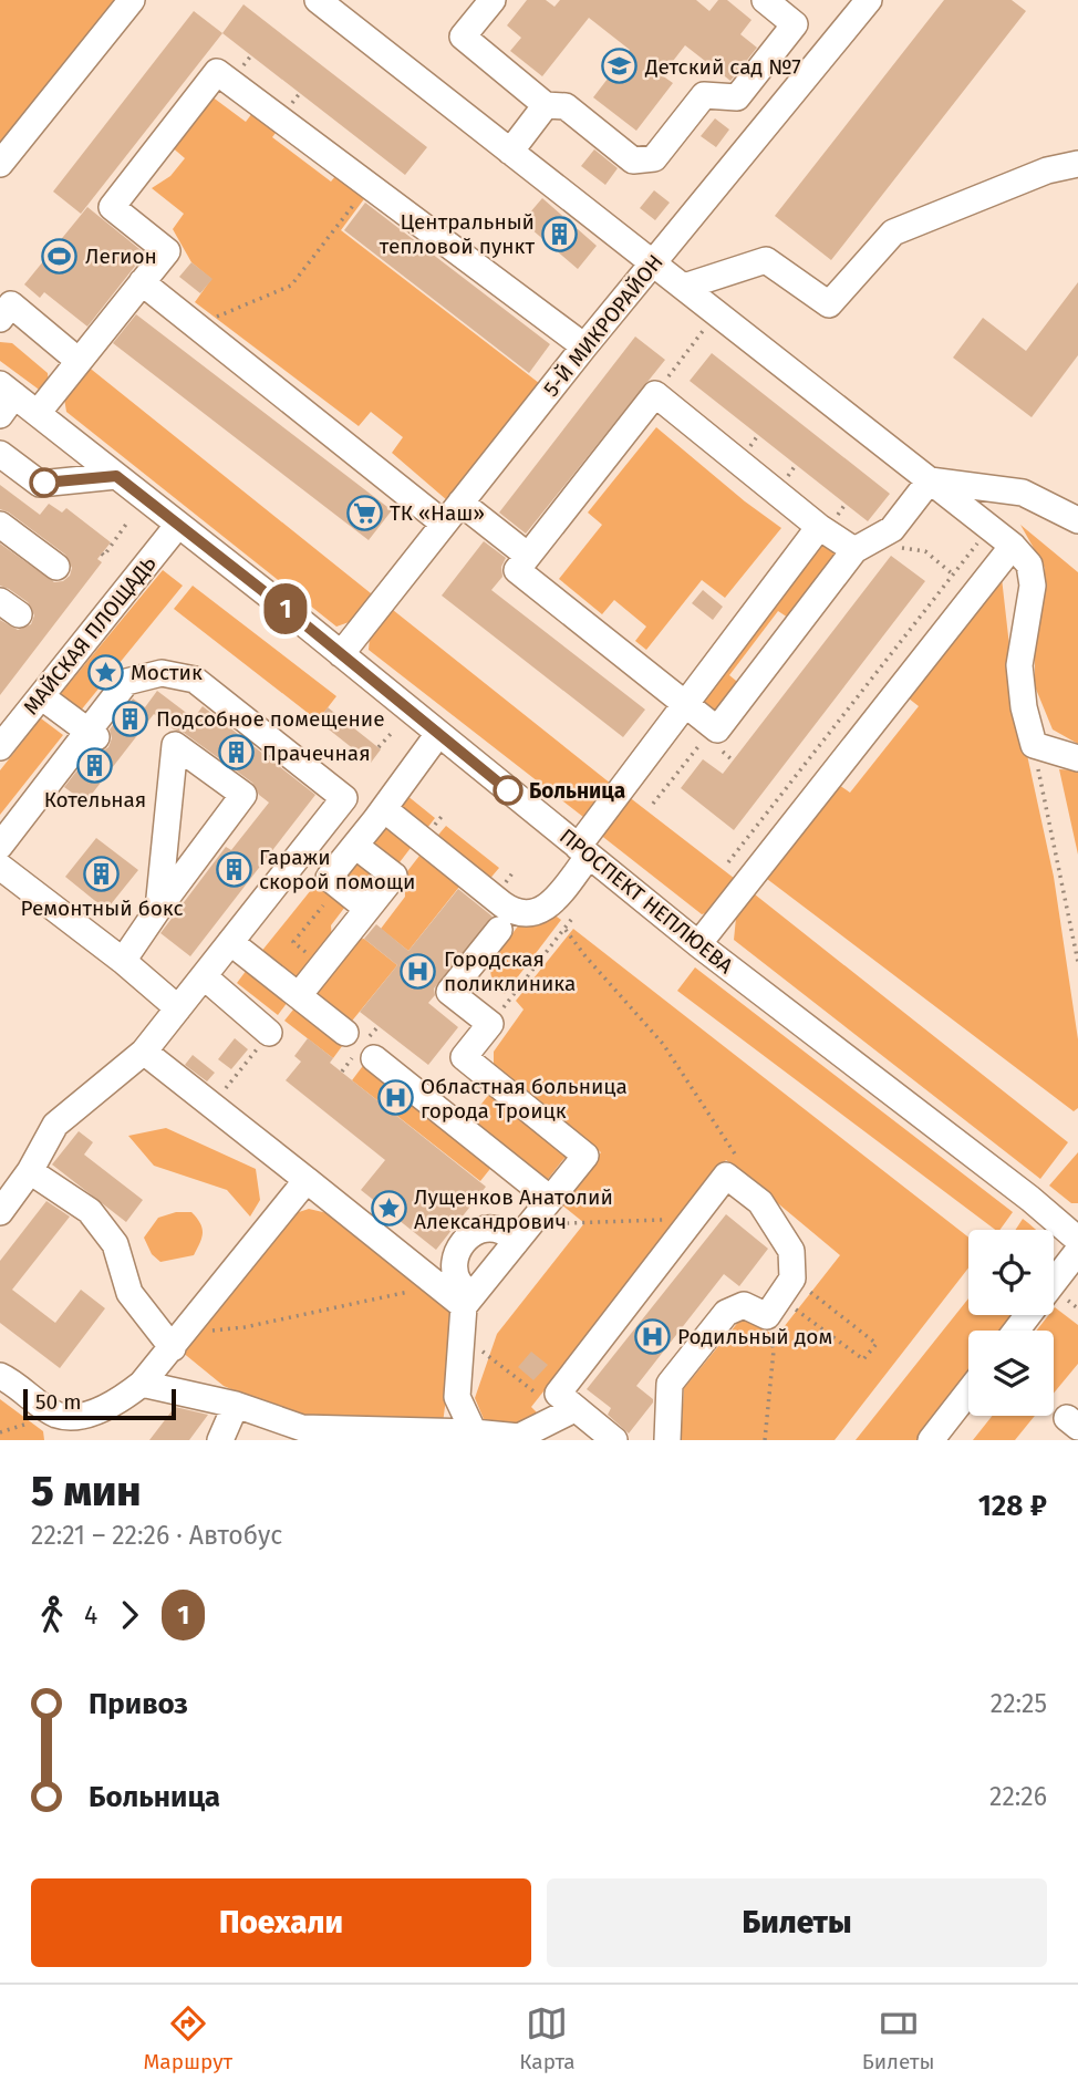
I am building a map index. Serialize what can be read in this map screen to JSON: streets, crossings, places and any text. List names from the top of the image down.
{
  "streets": {
    "street": ["5-Й МИКРОРАЙОН", "МАЙСКАЯ ПЛОЩАДЬ", "ПРОСПЕКТ НЕПЛЮЕВА"]
  },
  "crossings": [
    ["5-Й МИКРОРАЙОН", "ПРОСПЕКТ НЕПЛЮЕВА"],
    ["МАЙСКАЯ ПЛОЩАДЬ", "ПРОСПЕКТ НЕПЛЮЕВА"]
  ],
  "places": {
    "school or university": ["Детский сад №7"],
    "building": [
      "Центральный тепловой пункт",
      "Подсобное помещение",
      "Прачечная",
      "Котельная",
      "Гаражи скорой помощи",
      "Ремонтный бокс"
    ],
    "sports": ["Легион"],
    "supermarket": ["ТК «Наш»"],
    "place": ["Мостик", "Лущенков Анатолий Александрович"],
    "other": ["Больница"],
    "hospital": ["Городская поликлиника", "Областная больница города Троицк", "Родильный дом"]
  },
  "lines": ["bus line 1"],
  "scale_bar": "50 m",
  "page": {
    "on_map": "1",
    "scale": "50 m",
    "heading": ["5 мин", "22:21 – 22:26 · Автобус", "128 ₽"],
    "legs": ["4", "1"],
    "list": [
      {
        "name": "Привоз",
        "value": "22:25"
      },
      {
        "name": "Больница",
        "value": "22:26"
      }
    ],
    "buttons": ["Поехали", "Билеты"],
    "tabs": ["Маршрут", "Карта", "Билеты"]
  }
}
